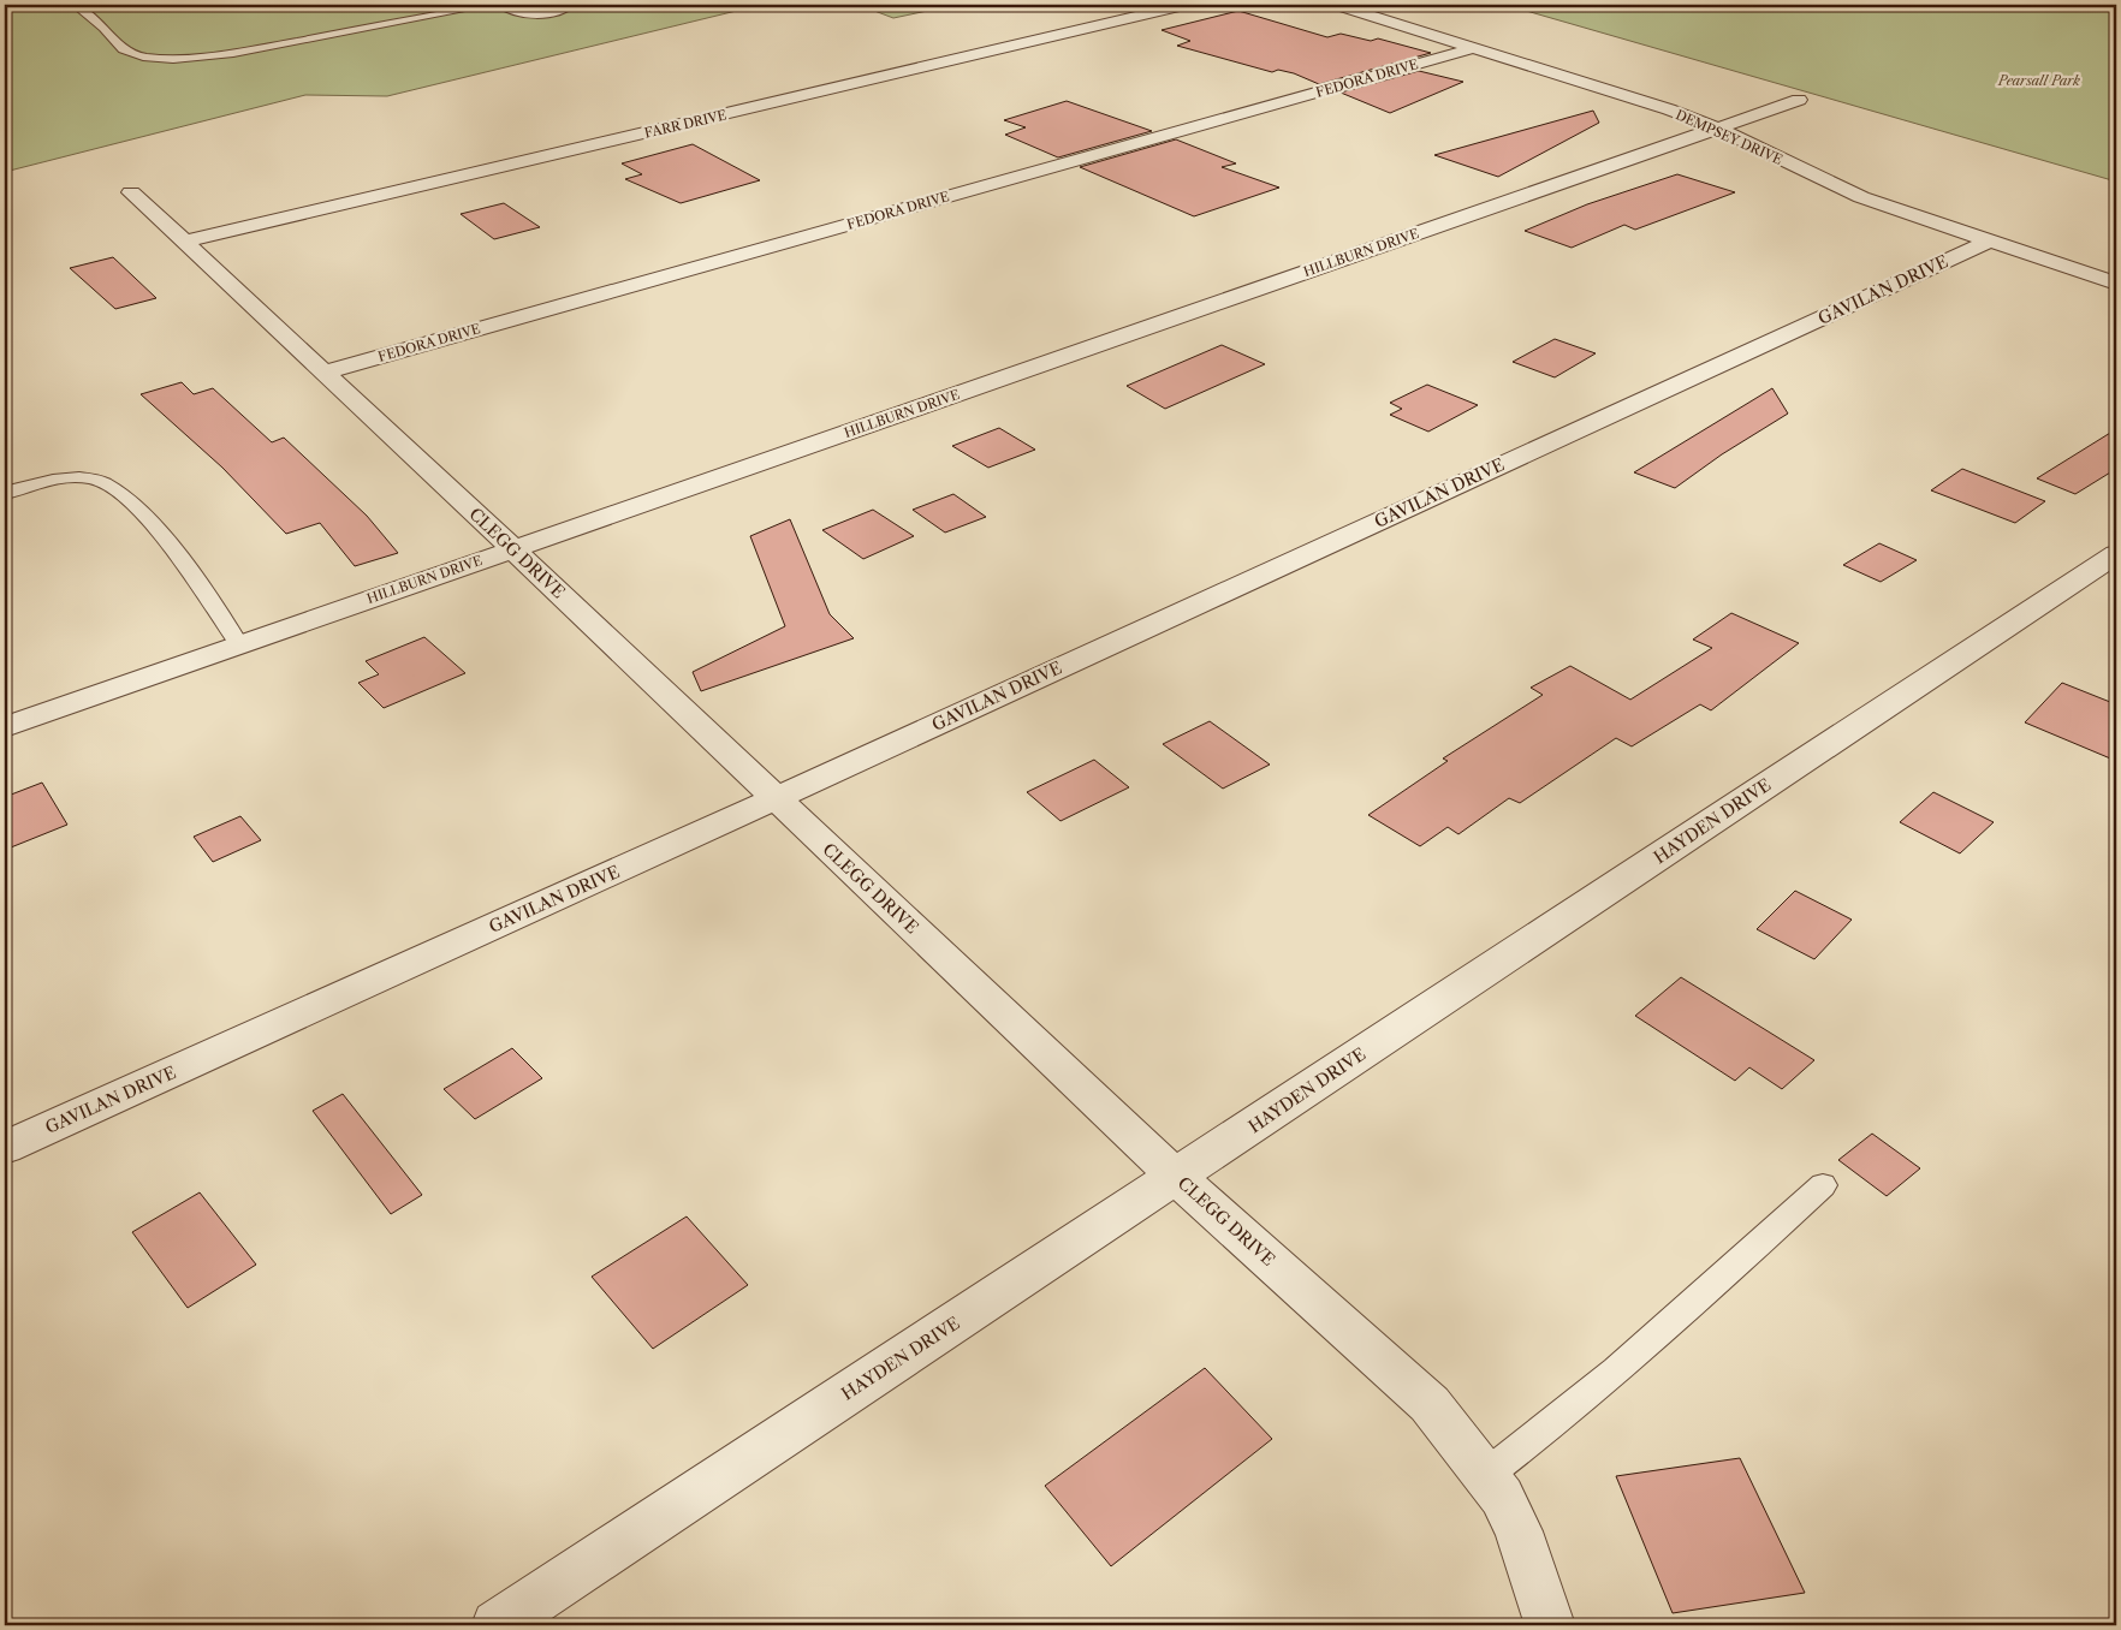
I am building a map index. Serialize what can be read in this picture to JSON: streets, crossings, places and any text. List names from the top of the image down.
{
  "streets": {
    "street": [
      "FEDORA DRIVE",
      "FARR DRIVE",
      "DEMPSEY DRIVE",
      "HILLBURN DRIVE",
      "GAVILAN DRIVE",
      "CLEGG DRIVE",
      "HAYDEN DRIVE"
    ]
  },
  "crossings": [
    ["FEDORA DRIVE", "DEMPSEY DRIVE"],
    ["FEDORA DRIVE", "CLEGG DRIVE"],
    ["FARR DRIVE", "CLEGG DRIVE"],
    ["DEMPSEY DRIVE", "HILLBURN DRIVE"],
    ["DEMPSEY DRIVE", "GAVILAN DRIVE"],
    ["HILLBURN DRIVE", "CLEGG DRIVE"],
    ["GAVILAN DRIVE", "CLEGG DRIVE"],
    ["CLEGG DRIVE", "HAYDEN DRIVE"]
  ],
  "parks": ["Pearsall Park"]
}
